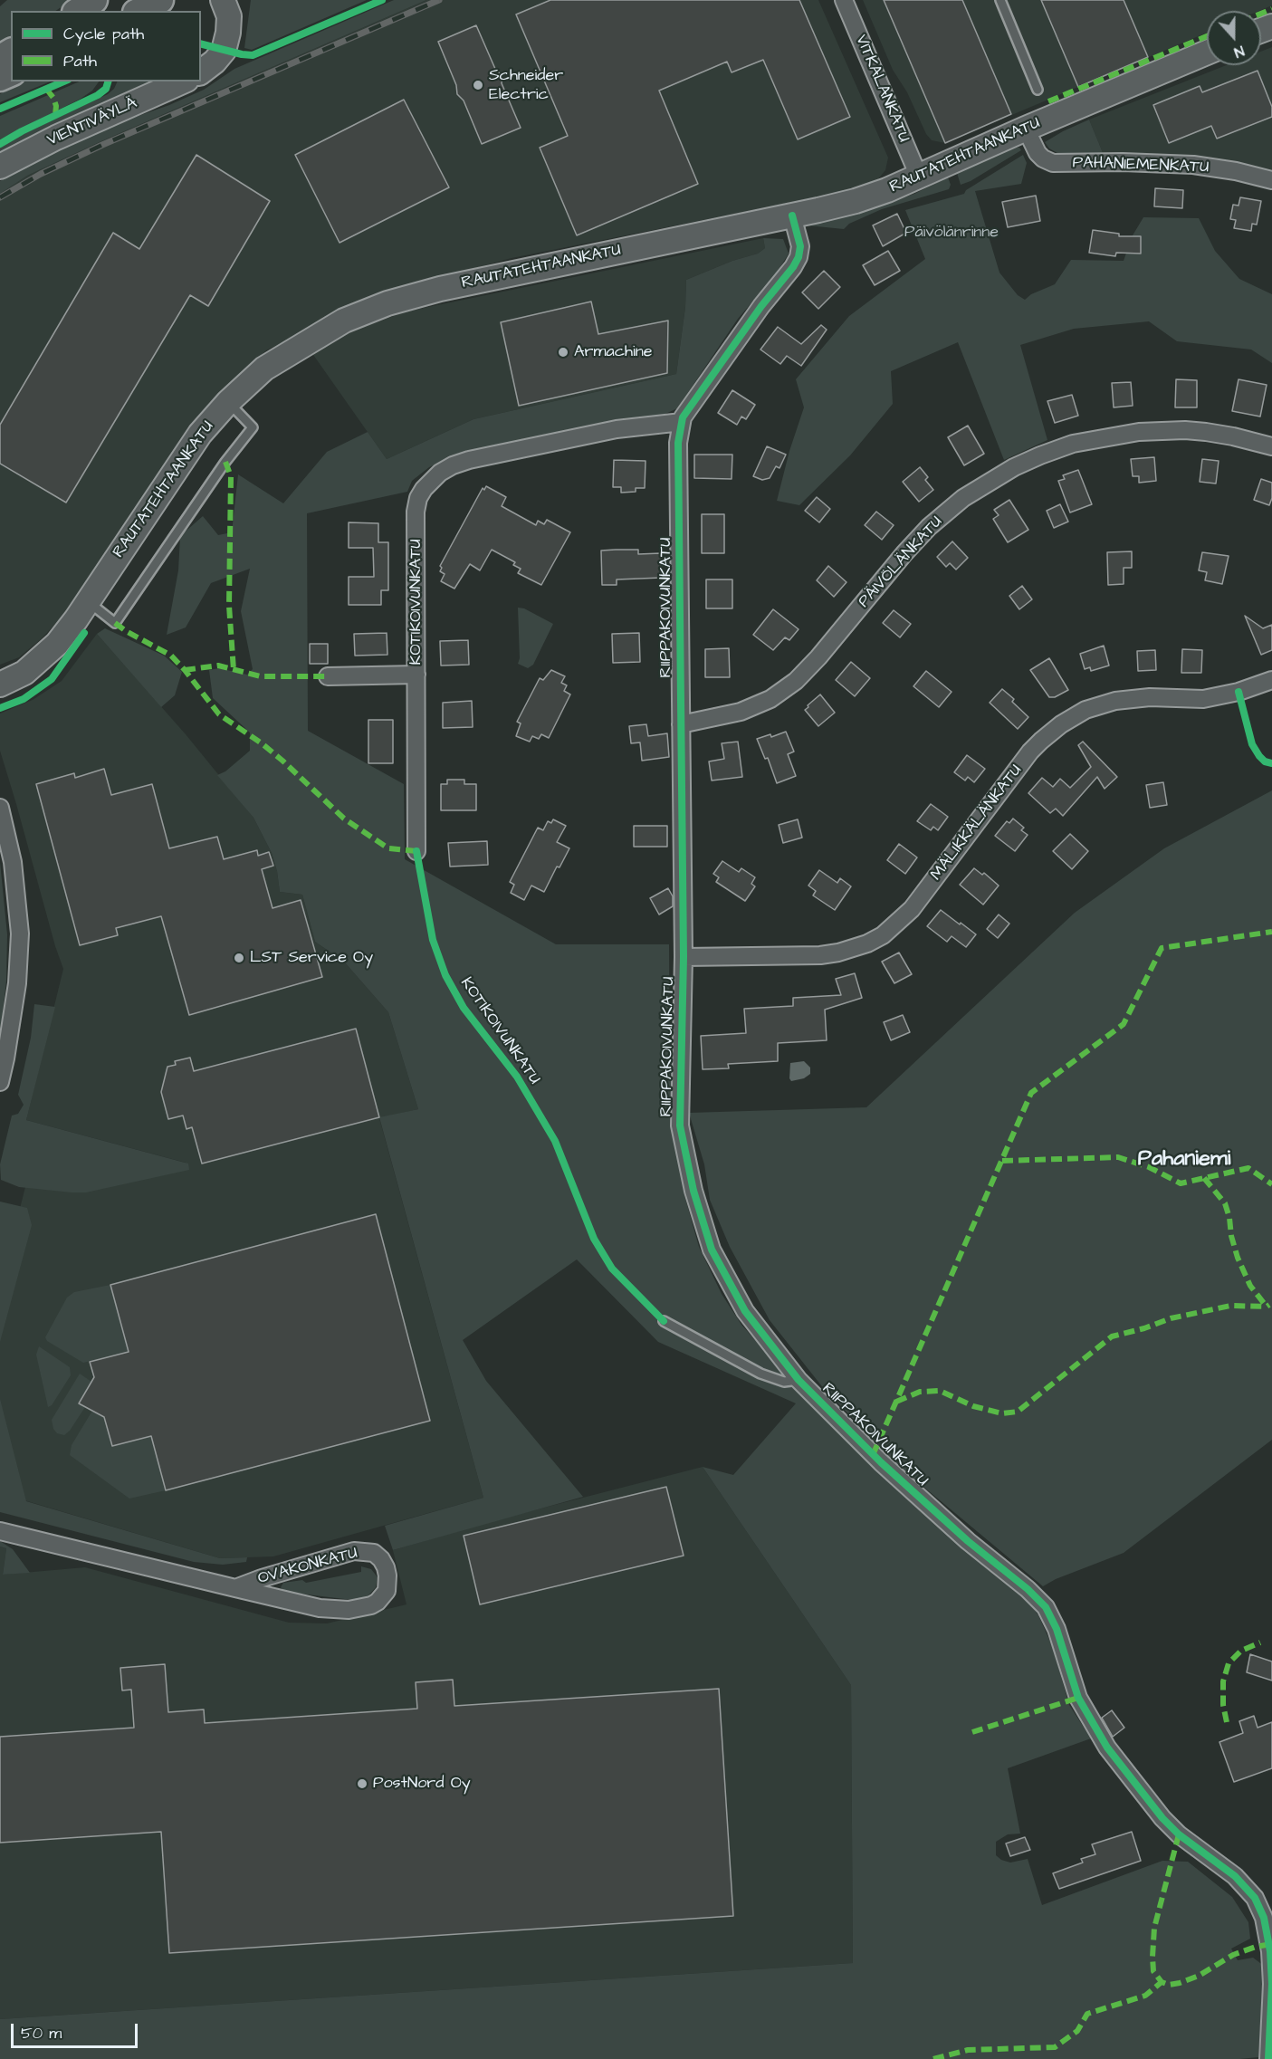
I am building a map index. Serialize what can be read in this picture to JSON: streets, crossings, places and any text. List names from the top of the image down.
{
  "streets": {
    "street": [
      "VITKALANKATU",
      "VIENTIVÄYLÄ",
      "RAUTATEHTAANKATU",
      "PAHANIEMENKATU",
      "PÄIVÖLÄNKATU",
      "KOTIKOIVUNKATU",
      "RIIPPAKOIVUNKATU",
      "MÄLIKKÄLÄNKATU",
      "OVAKONKATU"
    ]
  },
  "crossings": [
    ["VITKALANKATU", "RAUTATEHTAANKATU"],
    ["RAUTATEHTAANKATU", "PAHANIEMENKATU"],
    ["RAUTATEHTAANKATU", "RIIPPAKOIVUNKATU"],
    ["PÄIVÖLÄNKATU", "RIIPPAKOIVUNKATU"],
    ["KOTIKOIVUNKATU", "RIIPPAKOIVUNKATU"],
    ["RIIPPAKOIVUNKATU", "MÄLIKKÄLÄNKATU"]
  ],
  "districts": ["Pahaniemi"],
  "parks": ["Päivölänrinne"],
  "places": [
    "Schneider Electric",
    "Armachine",
    "LST Service Oy",
    "PostNord Oy"
  ],
  "legend": ["Cycle path", "Path"],
  "scale_bar": "50 m",
  "north": "bottom"
}
